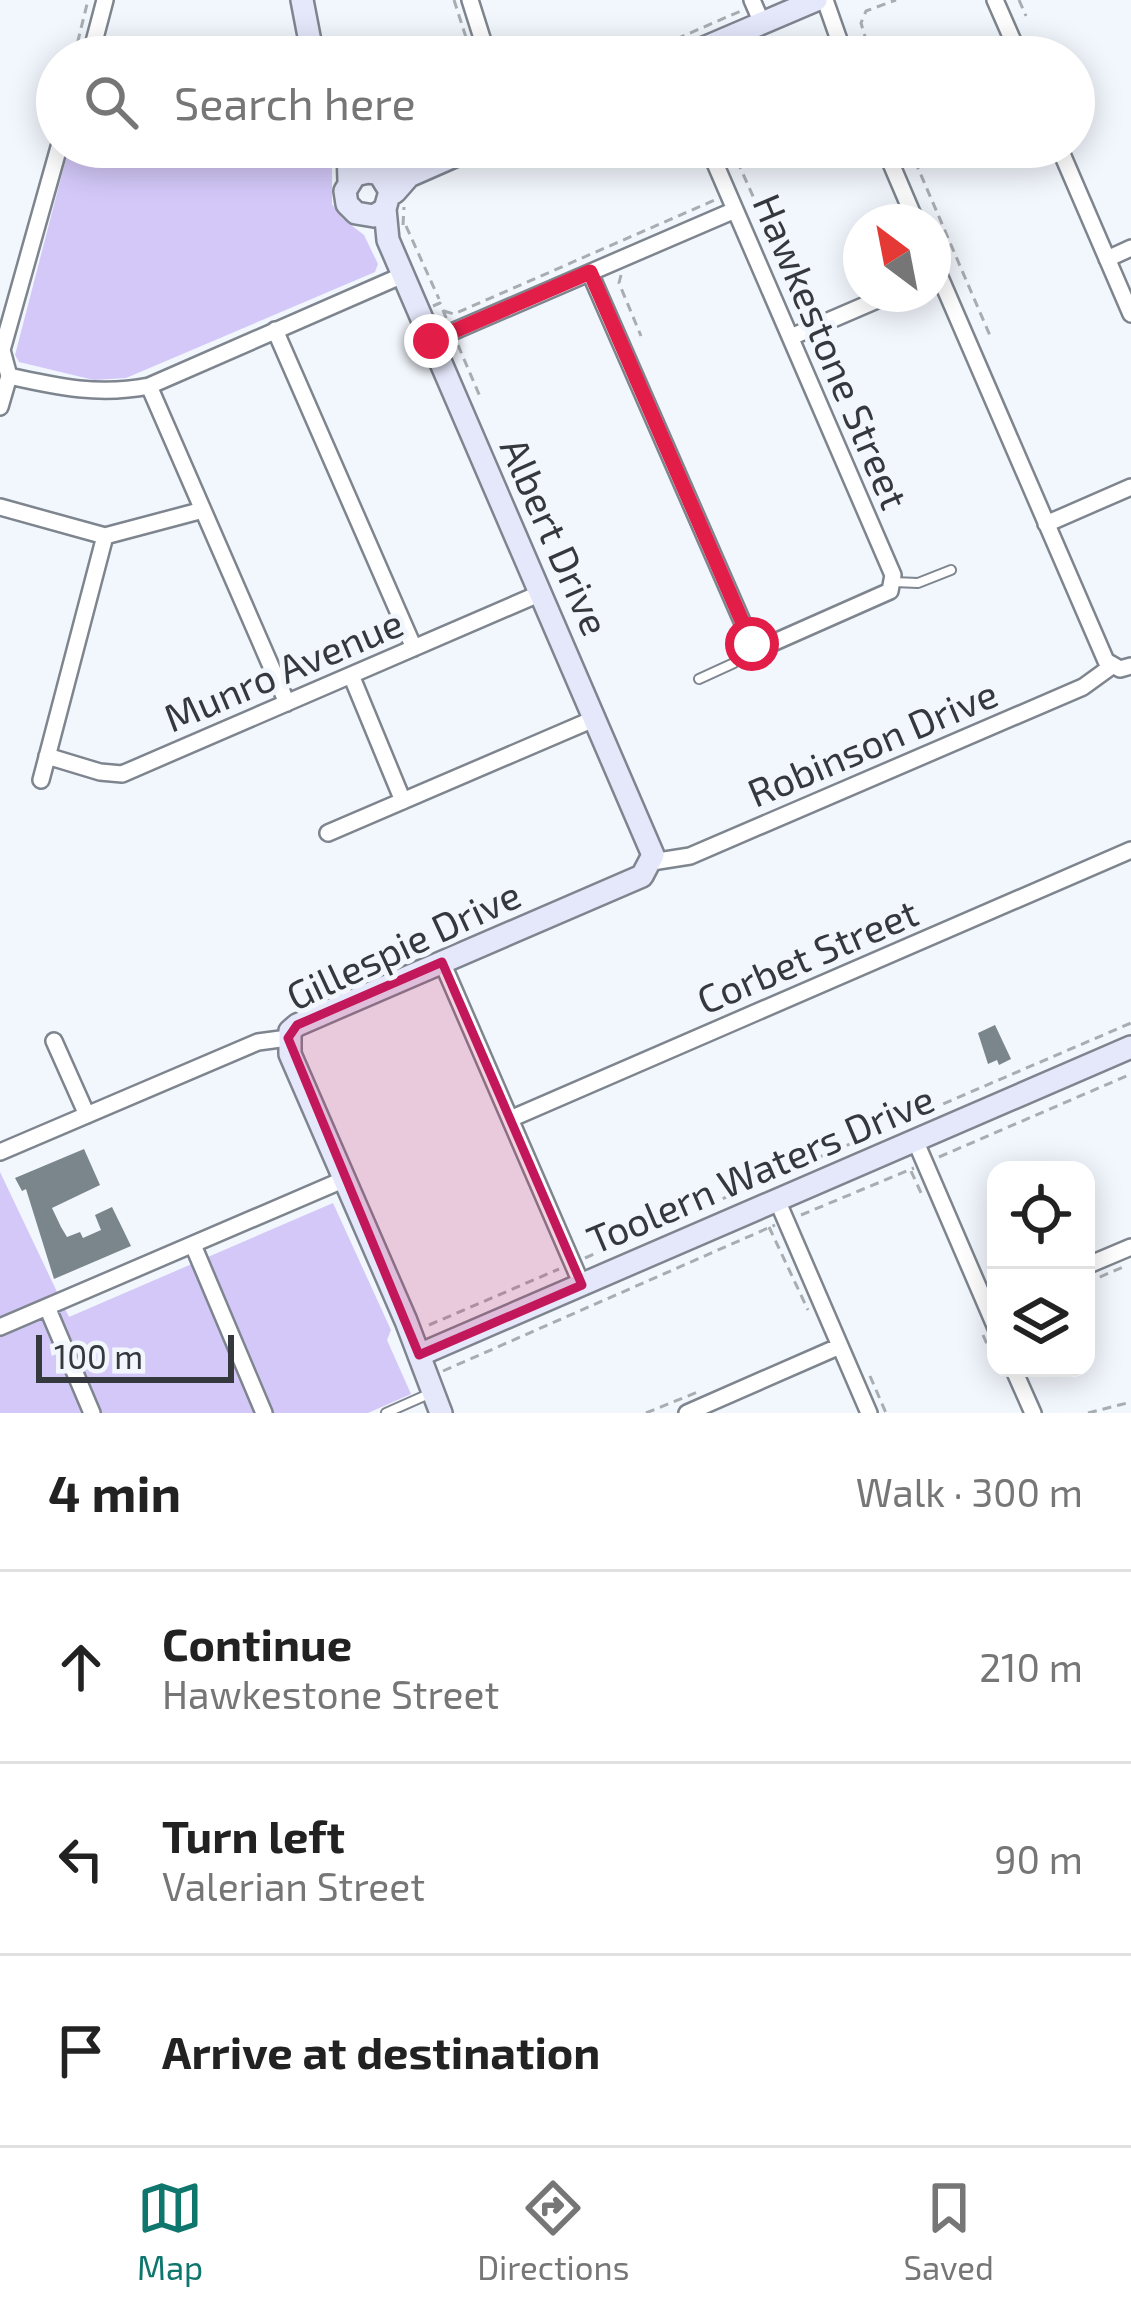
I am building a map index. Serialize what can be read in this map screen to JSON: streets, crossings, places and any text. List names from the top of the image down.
{
  "streets": {
    "street": [
      "Hawkestone Street",
      "Albert Drive",
      "Munro Avenue",
      "Robinson Drive",
      "Gillespie Drive",
      "Corbet Street",
      "Toolern Waters Drive"
    ]
  },
  "crossings": [
    ["Albert Drive", "Munro Avenue"],
    ["Albert Drive", "Robinson Drive"],
    ["Albert Drive", "Gillespie Drive"],
    ["Robinson Drive", "Gillespie Drive"],
    ["Gillespie Drive", "Toolern Waters Drive"]
  ],
  "scale_bar": "100 m",
  "north": "top left",
  "page": {
    "search": "Search here",
    "scale": "100 m",
    "heading": ["4 min", "Walk · 300 m"],
    "list": [
      ["Continue", "Hawkestone Street", "210 m"],
      ["Turn left", "Valerian Street", "90 m"],
      "Arrive at destination"
    ],
    "nav": ["Map", "Directions", "Saved"]
  }
}
